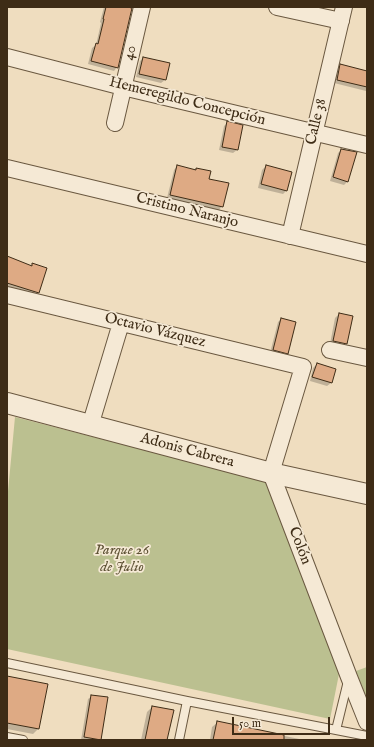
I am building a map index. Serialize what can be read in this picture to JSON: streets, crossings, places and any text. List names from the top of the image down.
{
  "streets": {
    "street": [
      "40",
      "Hemeregildo Concepción",
      "Calle 38",
      "Cristino Naranjo",
      "Octavio Vázquez",
      "Adonis Cabrera",
      "Colón"
    ]
  },
  "crossings": [
    ["40", "Hemeregildo Concepción"],
    ["Hemeregildo Concepción", "Calle 38"],
    ["Calle 38", "Cristino Naranjo"],
    ["Octavio Vázquez", "Adonis Cabrera"],
    ["Octavio Vázquez", "Colón"],
    ["Adonis Cabrera", "Colón"]
  ],
  "parks": ["Parque 26 de Julio"],
  "scale_bar": "50 m"
}
